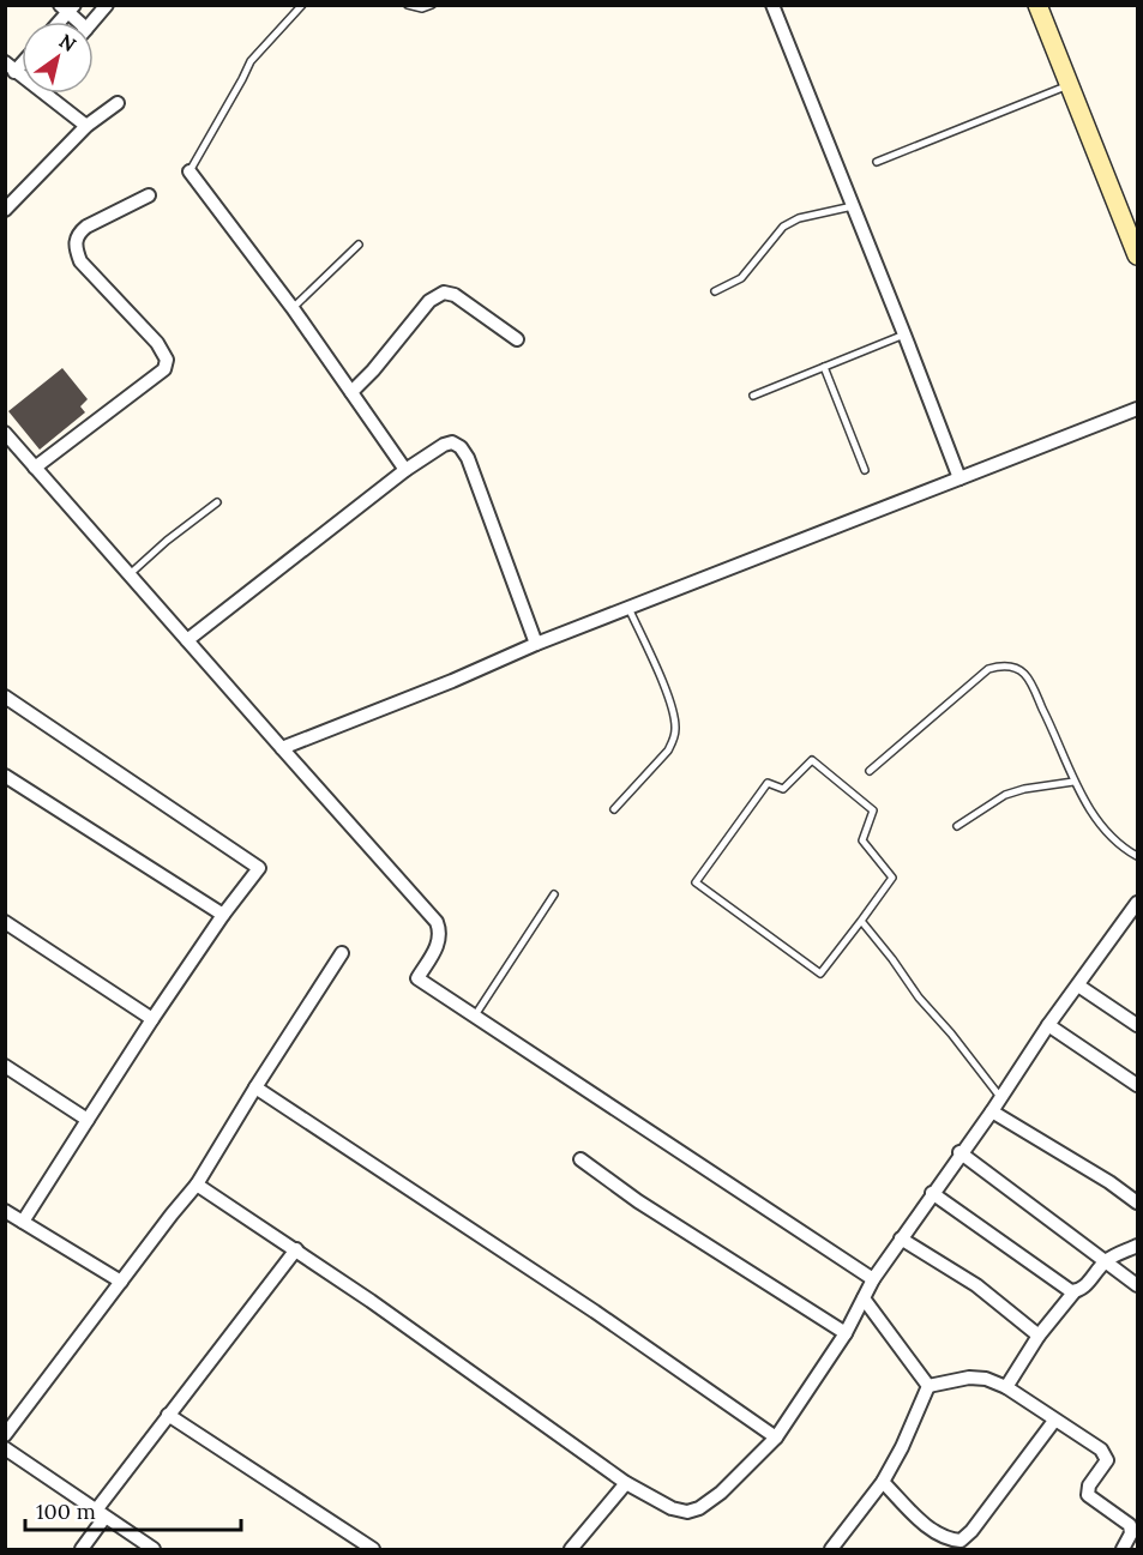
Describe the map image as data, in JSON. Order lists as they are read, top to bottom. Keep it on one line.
{"scale_bar":"100 m","north":"top right"}
